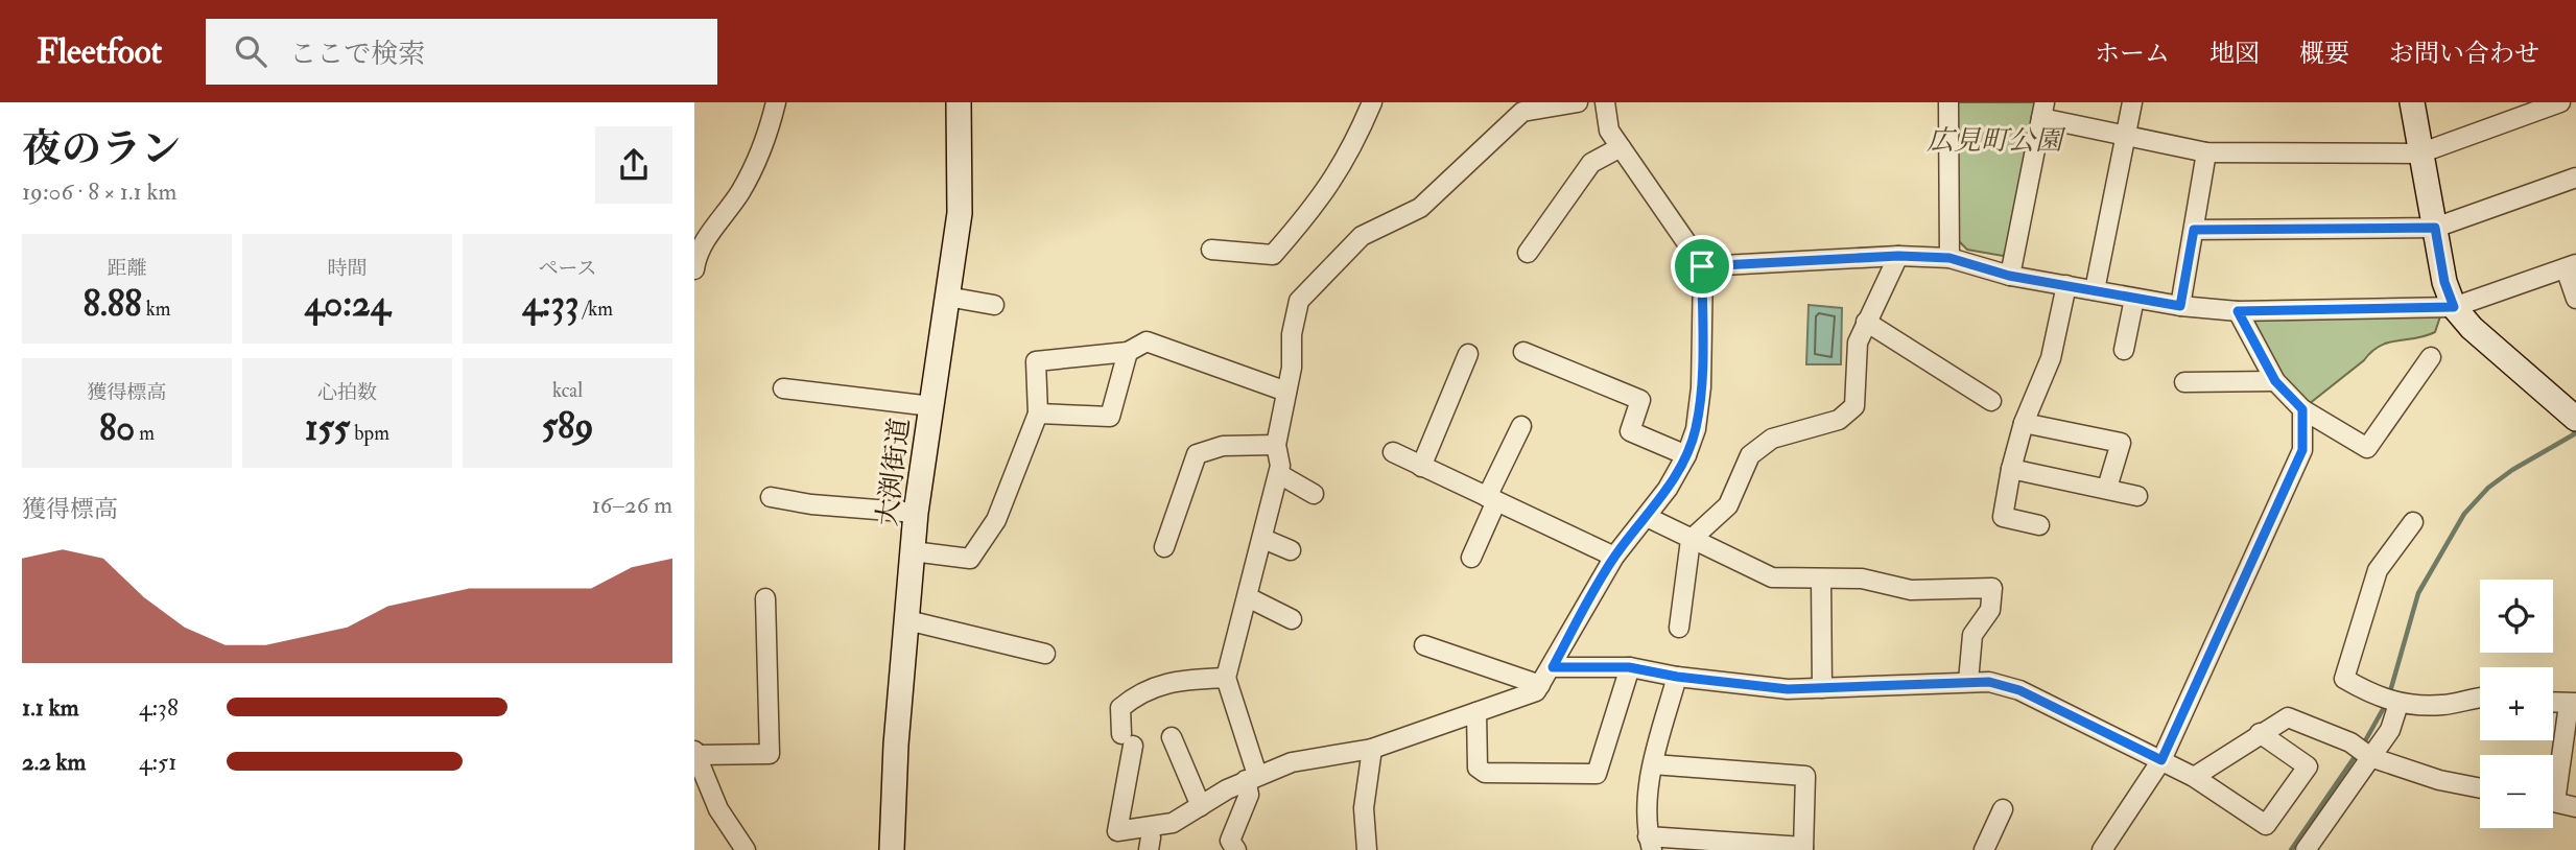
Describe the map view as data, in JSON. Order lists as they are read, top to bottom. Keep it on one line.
{"streets":{"street":["大渕街道"]},"parks":["広見町公園"],"page":{"header":"Fleetfoot","search":"ここで検索","nav":["ホーム","地図","概要","お問い合わせ"],"heading":["夜のラン","19:06 · 8 × 1.1 km"],"stats":[["距離","8.88 km"],["時間","40:24"],["ペース","4:33 /km"],["獲得標高","80 m"],["心拍数","155 bpm"],["kcal","589"]],"chart":["獲得標高","16–26 m"],"map_buttons":["+","−"],"list":[{"name":"1.1 km","note":"4:38"},{"name":"2.2 km","note":"4:51"}]}}
